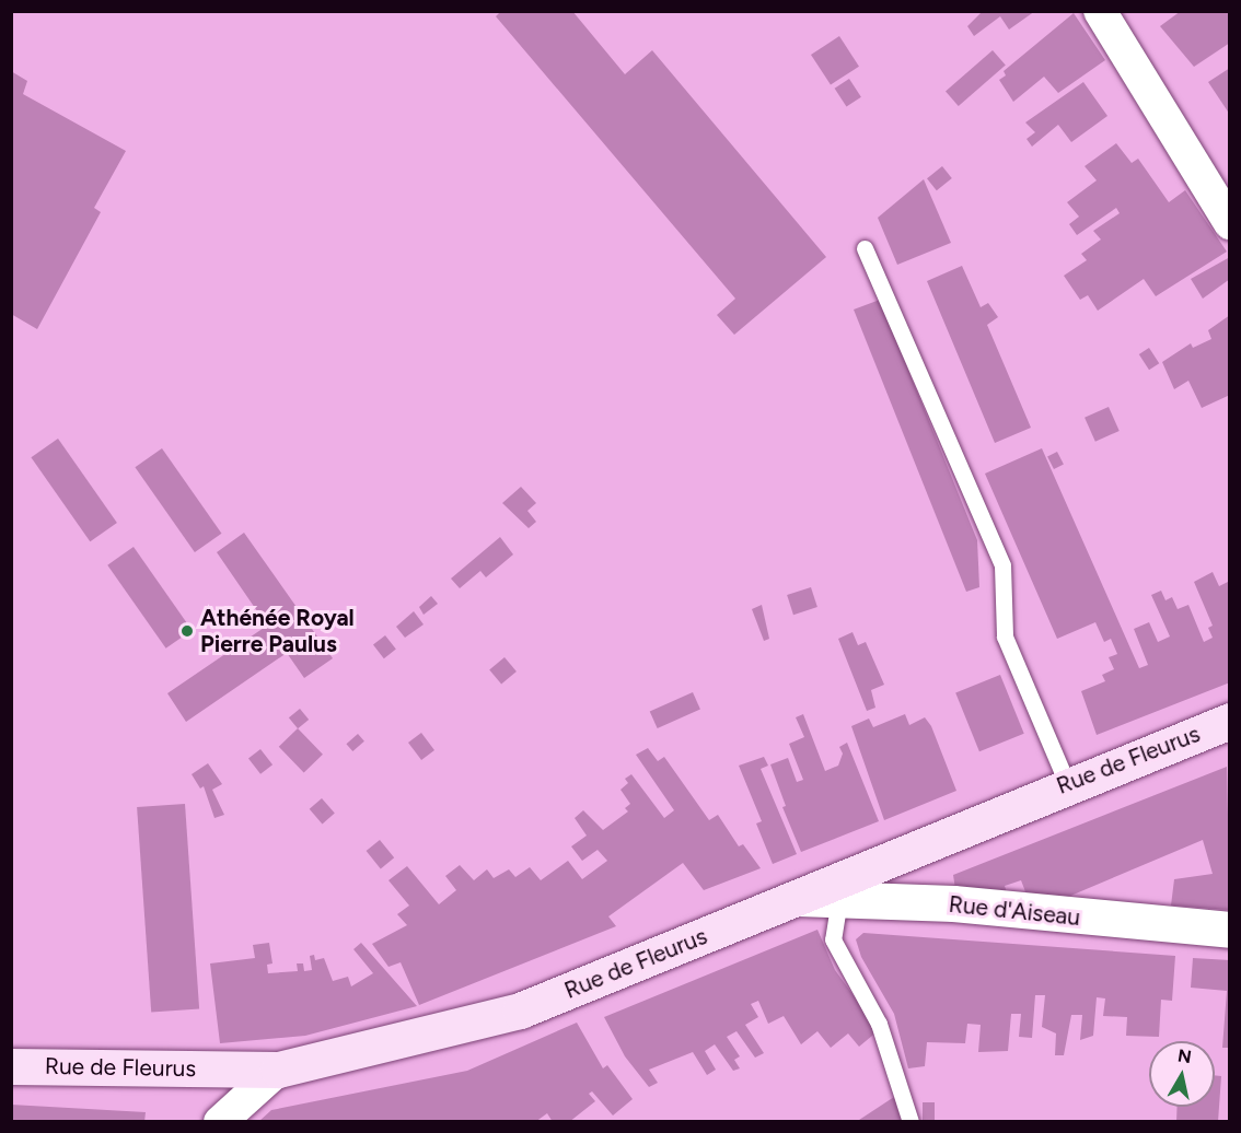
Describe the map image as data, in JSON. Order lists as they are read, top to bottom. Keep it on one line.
{"streets":{"main road":["Rue de Fleurus"],"street":["Rue d'Aiseau"]},"crossings":[["Rue de Fleurus","Rue d'Aiseau"]],"places":["Athénée Royal Pierre Paulus"],"north":"top"}
